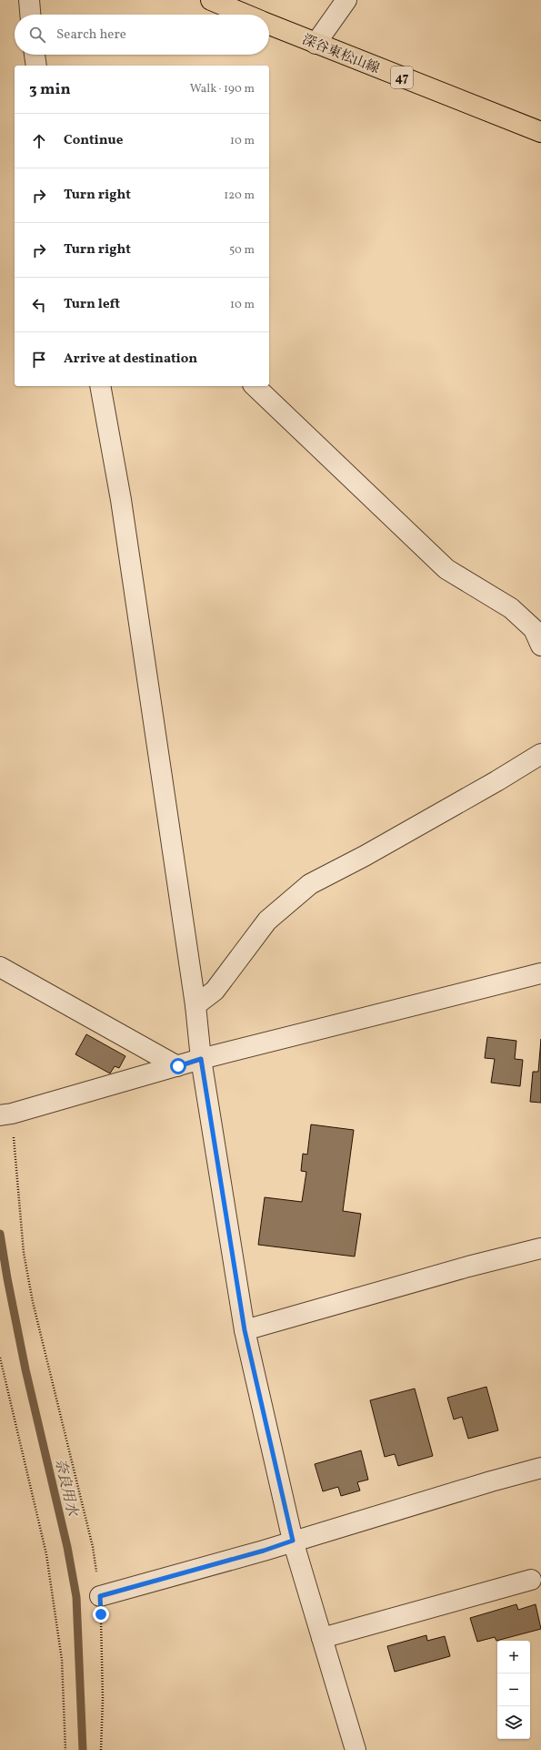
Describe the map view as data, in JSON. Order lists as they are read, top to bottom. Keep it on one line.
{"streets":{"main road":["深谷東松山線","47"]},"water":["奈良用水"],"page":{"search":"Search here","heading":["3 min","Walk · 190 m"],"list":[["Continue","10 m"],["Turn right","120 m"],["Turn right","50 m"],["Turn left","10 m"],"Arrive at destination"],"map_buttons":["+","−"]}}
